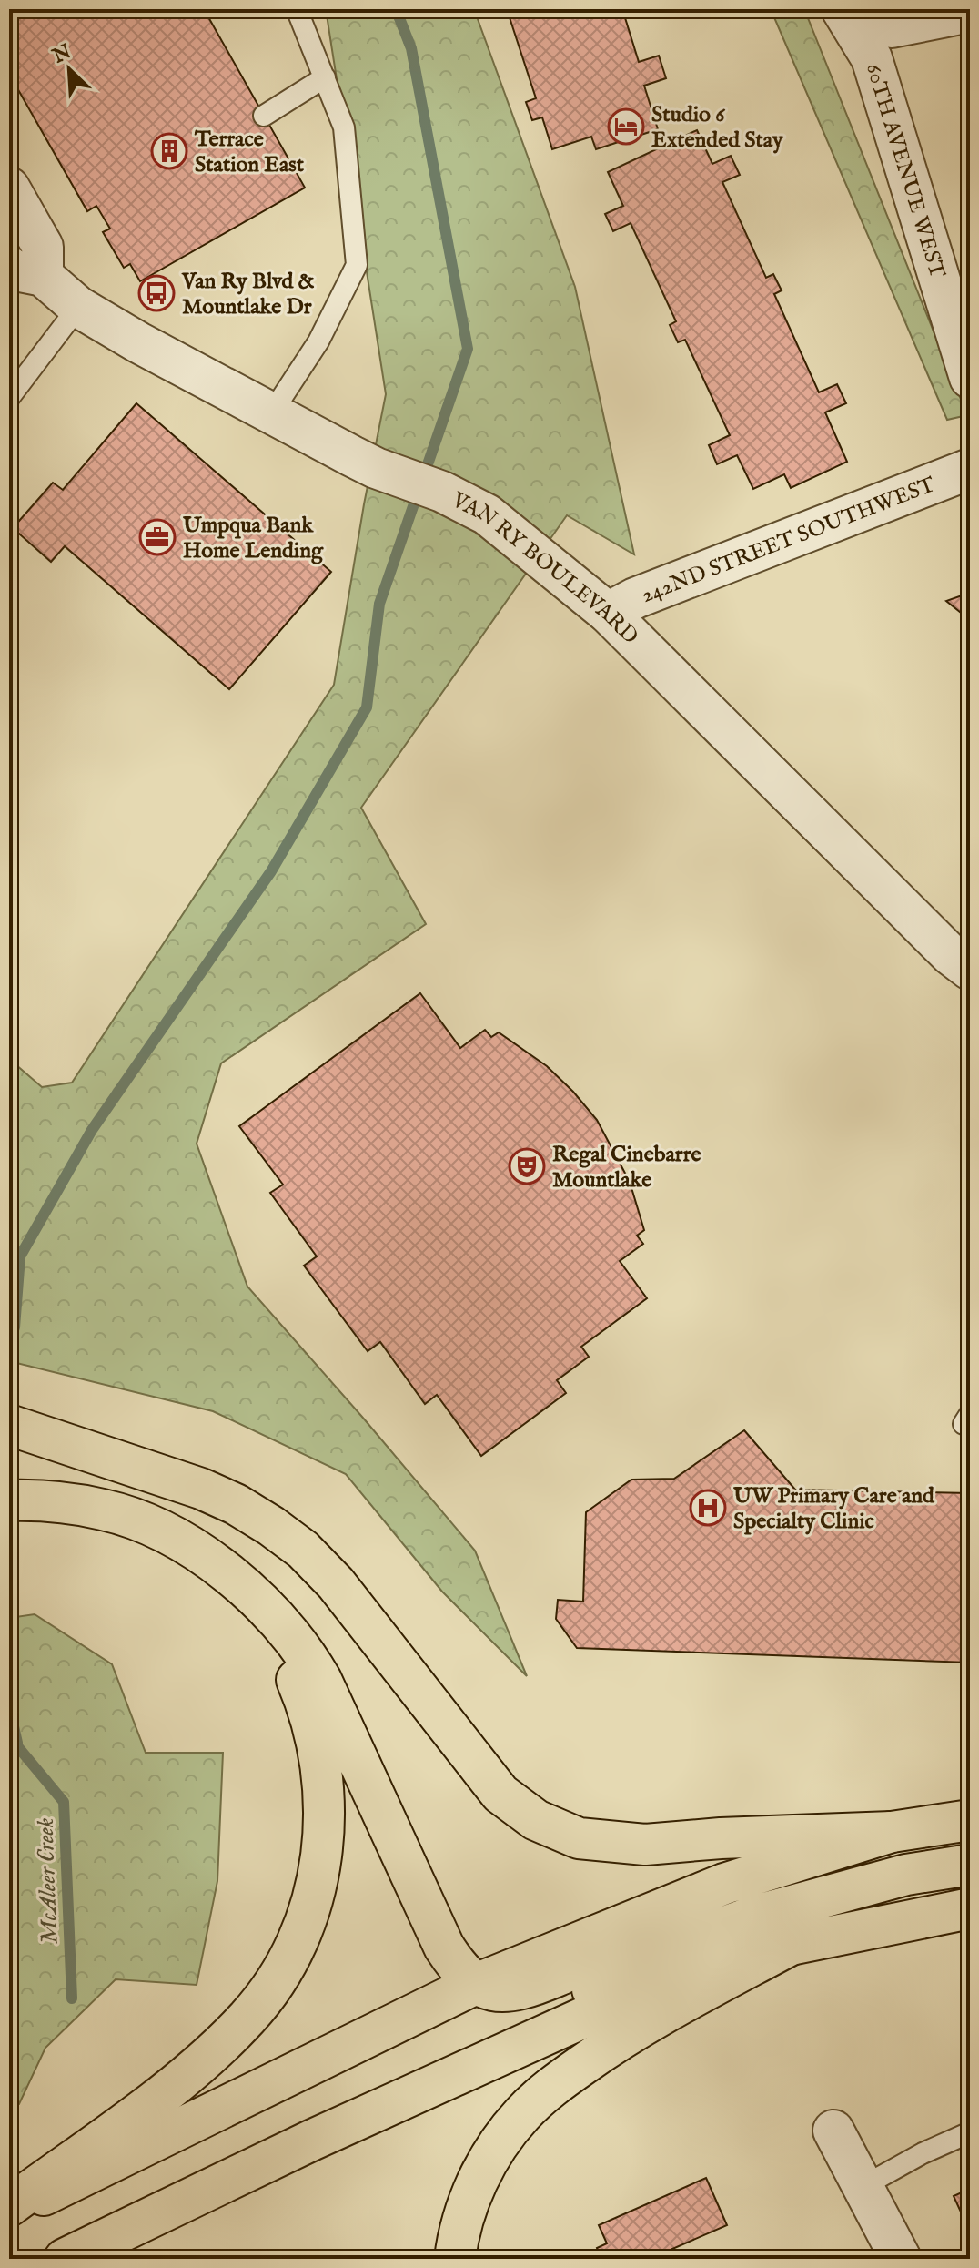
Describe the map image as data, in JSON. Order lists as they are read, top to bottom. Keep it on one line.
{"streets":{"street":["60TH AVENUE WEST","242ND STREET SOUTHWEST","VAN RY BOULEVARD"]},"crossings":[["242ND STREET SOUTHWEST","VAN RY BOULEVARD"]],"water":["McAleer Creek"],"places":{"hotel":["Studio 6 Extended Stay"],"building":["Terrace Station East"],"bus stop":["Van Ry Blvd & Mountlake Dr"],"office":["Umpqua Bank Home Lending"],"theatre":["Regal Cinebarre Mountlake"],"hospital":["UW Primary Care and Specialty Clinic"]},"north":"top left"}
